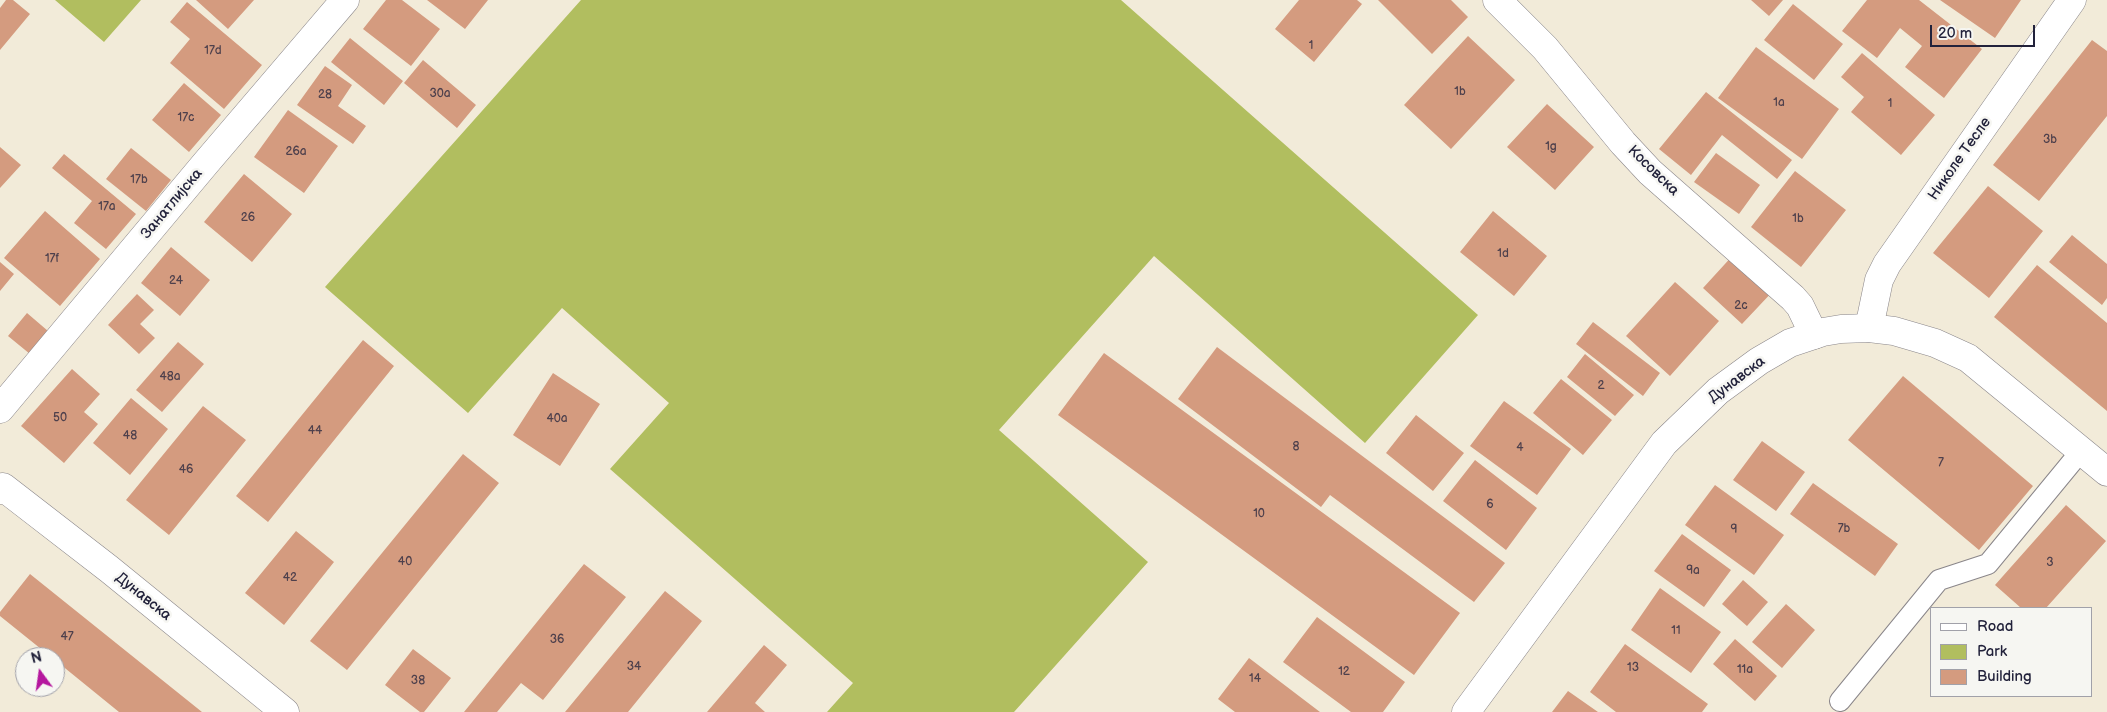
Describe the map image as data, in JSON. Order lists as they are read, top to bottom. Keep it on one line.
{"streets":{"street":["Николе Тесле","Косовска","Занатлијска","Дунавска"]},"crossings":[["Николе Тесле","Дунавска"],["Косовска","Дунавска"]],"house_numbers":["1","17d","1b","30a","28","1a","1","17c","3b","1g","26a","17b","17a","26","1b","1d","17f","24","2c","48a","2","50","40a","44","48","8","4","7","46","6","10","7b","9","40","3","9a","42","11","47","36","34","13","11a","12","14","38"],"legend":["Road","Park","Building"],"scale_bar":"20 m","north":"top"}
